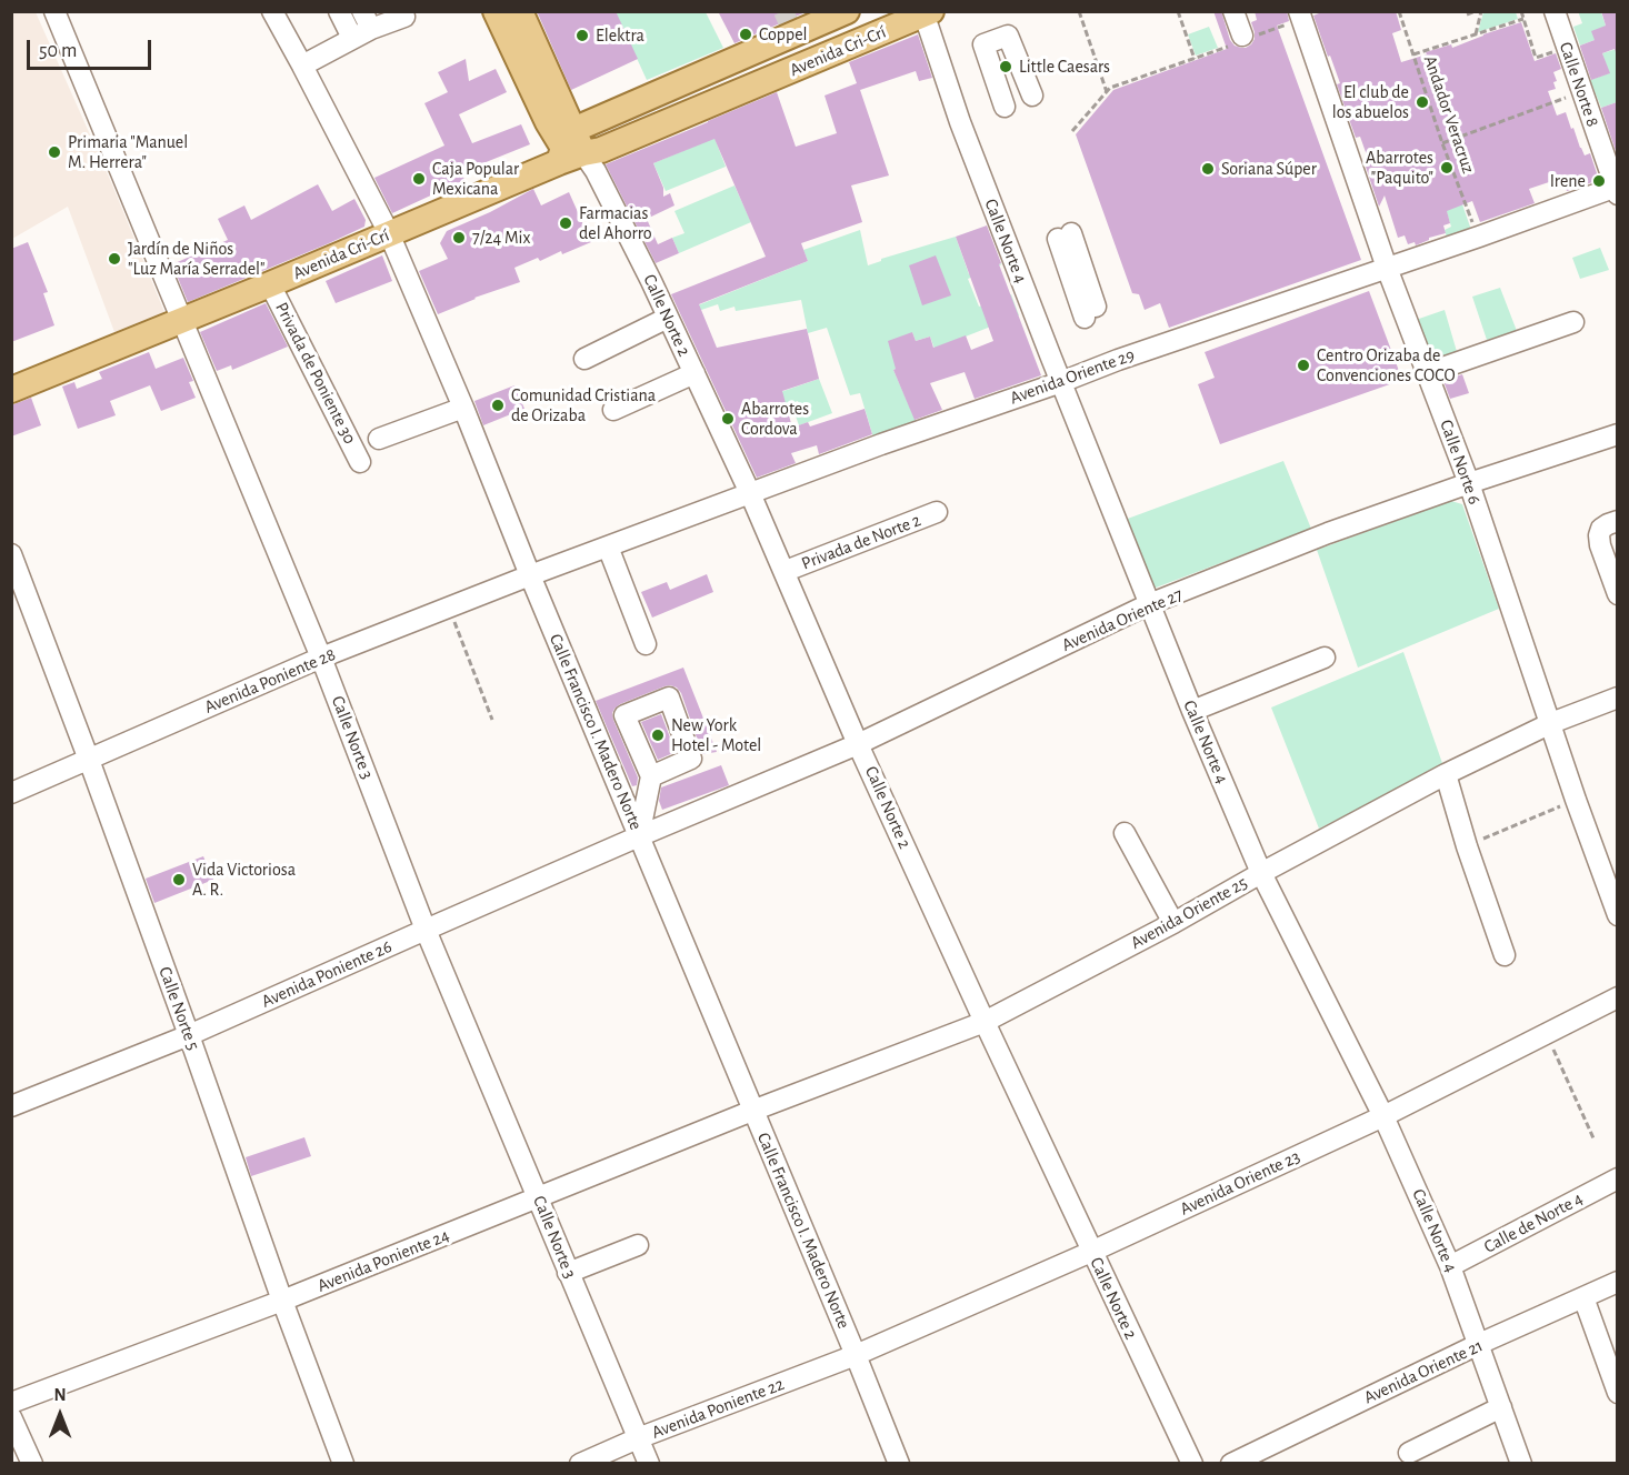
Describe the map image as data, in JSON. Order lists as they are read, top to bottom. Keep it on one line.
{"streets":{"main road":["Avenida Cri-Crí"],"street":["Calle Norte 8","Calle Norte 4","Calle Norte 2","Privada de Poniente 30","Avenida Oriente 29","Calle Norte 6","Privada de Norte 2","Avenida Oriente 27","Avenida Poniente 28","Calle Francisco I. Madero Norte","Calle Norte 3","Avenida Oriente 25","Avenida Poniente 26","Calle Norte 5","Avenida Oriente 23","Calle de Norte 4","Avenida Poniente 24","Avenida Oriente 21","Avenida Poniente 22"],"path":["Andador Veracruz"]},"crossings":[["Avenida Cri-Crí","Calle Norte 4"],["Avenida Cri-Crí","Calle Norte 2"],["Avenida Cri-Crí","Privada de Poniente 30"],["Avenida Cri-Crí","Calle Francisco I. Madero Norte"],["Avenida Cri-Crí","Calle Norte 3"],["Calle Norte 8","Avenida Oriente 29"],["Calle Norte 4","Avenida Oriente 29"],["Calle Norte 4","Avenida Oriente 27"],["Calle Norte 4","Avenida Oriente 25"],["Calle Norte 4","Avenida Oriente 23"],["Calle Norte 4","Calle de Norte 4"],["Calle Norte 4","Avenida Oriente 21"],["Calle Norte 2","Avenida Oriente 29"],["Calle Norte 2","Privada de Norte 2"],["Calle Norte 2","Avenida Oriente 27"],["Calle Norte 2","Avenida Oriente 25"],["Calle Norte 2","Avenida Oriente 23"],["Avenida Oriente 29","Calle Norte 6"],["Avenida Oriente 29","Avenida Poniente 28"],["Avenida Oriente 29","Calle Francisco I. Madero Norte"],["Calle Norte 6","Avenida Oriente 27"],["Calle Norte 6","Avenida Oriente 25"],["Avenida Oriente 27","Calle Francisco I. Madero Norte"],["Avenida Oriente 27","Avenida Poniente 26"],["Avenida Poniente 28","Calle Francisco I. Madero Norte"],["Avenida Poniente 28","Calle Norte 3"],["Avenida Poniente 28","Calle Norte 5"],["Calle Francisco I. Madero Norte","Avenida Oriente 25"],["Calle Francisco I. Madero Norte","Avenida Poniente 26"],["Calle Francisco I. Madero Norte","Avenida Oriente 23"],["Calle Francisco I. Madero Norte","Avenida Poniente 24"],["Calle Francisco I. Madero Norte","Avenida Poniente 22"],["Calle Norte 3","Avenida Poniente 26"],["Calle Norte 3","Avenida Poniente 24"],["Calle Norte 3","Avenida Poniente 22"],["Avenida Oriente 25","Avenida Poniente 24"],["Avenida Poniente 26","Calle Norte 5"],["Calle Norte 5","Avenida Poniente 24"],["Avenida Oriente 23","Avenida Poniente 22"]],"places":["Coppel","Elektra","Little Caesars","El club de los abuelos","Primaria \"Manuel M. Herrera\"","Abarrotes \"Paquito\"","Soriana Súper","Caja Popular Mexicana","Irene","Farmacias del Ahorro","7/24 Mix","Jardín de Niños \"Luz María Serradel\"","Centro Orizaba de Convenciones COCO","Comunidad Cristiana de Orizaba","Abarrotes Cordova","New York Hotel - Motel","Vida Victoriosa A. R."],"scale_bar":"50 m","north":"top"}
